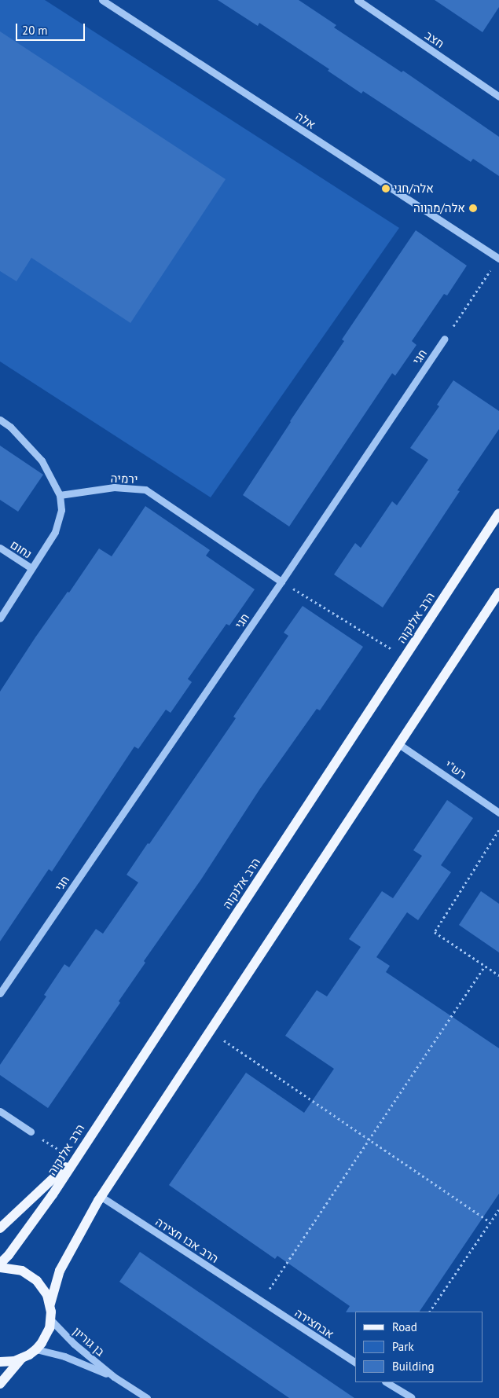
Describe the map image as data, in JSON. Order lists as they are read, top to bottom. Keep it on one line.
{"streets":{"main road":["הרב אלנקוה"],"street":["חצב","אלה","חגי","ירמיה","נחום","רש\"י","הרב אבו חצירה","אבחצירה","בן גוריון"]},"crossings":[["חגי","ירמיה"],["הרב אבו חצירה","אבחצירה"]],"places":["אלה/חגי","אלה/מרווה"],"legend":["Road","Park","Building"],"scale_bar":"20 m"}
